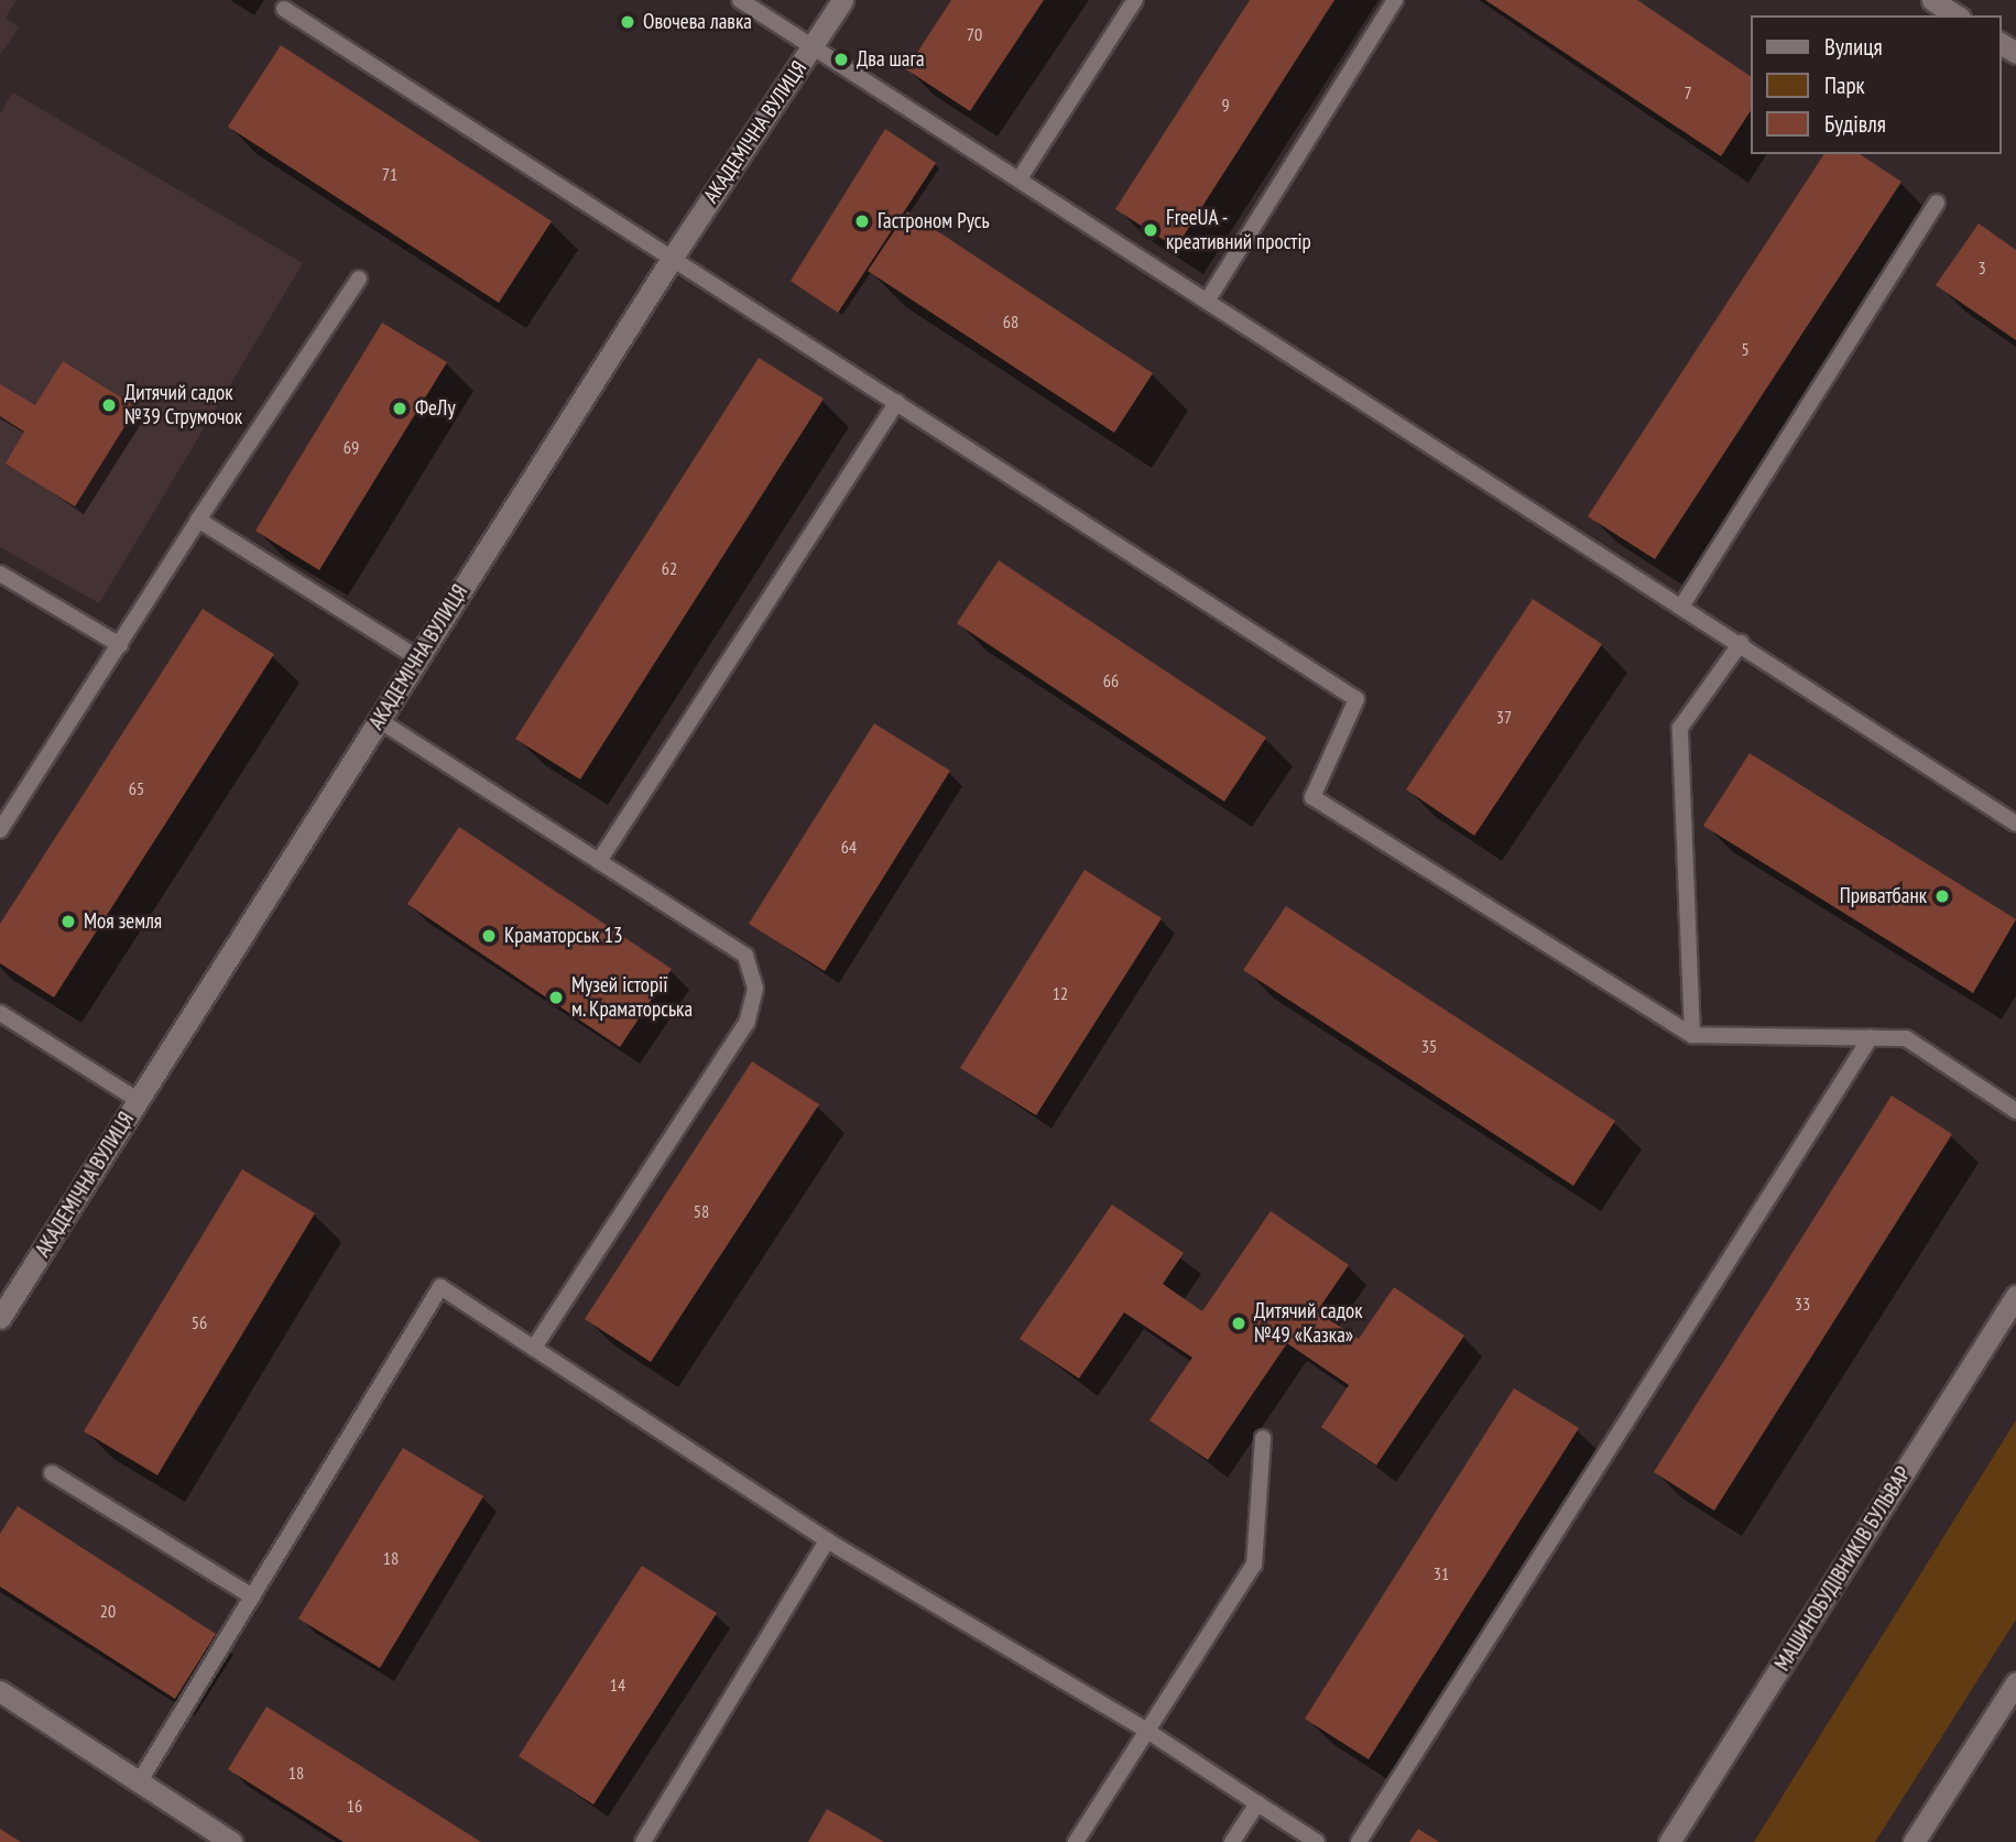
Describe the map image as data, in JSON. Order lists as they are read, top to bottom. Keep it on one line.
{"streets":{"street":["АКАДЕМІЧНА ВУЛИЦЯ","МАШИНОБУДІВНИКІВ БУЛЬВАР"]},"places":["Овочева лавка","Два шага","Гастроном Русь","FreeUA - креативний простір","Дитячий садок №39 Струмочок","ФеЛу","Приватбанк","Моя земля","Краматорськ 13","Музей історії м. Краматорська","Дитячий садок №49 «Казка»"],"house_numbers":["70","7","9","71","3","68","5","69","62","66","37","65","64","12","35","58","33","56","18","31","20","14","18","16"],"legend":["Вулиця","Парк","Будівля"]}
